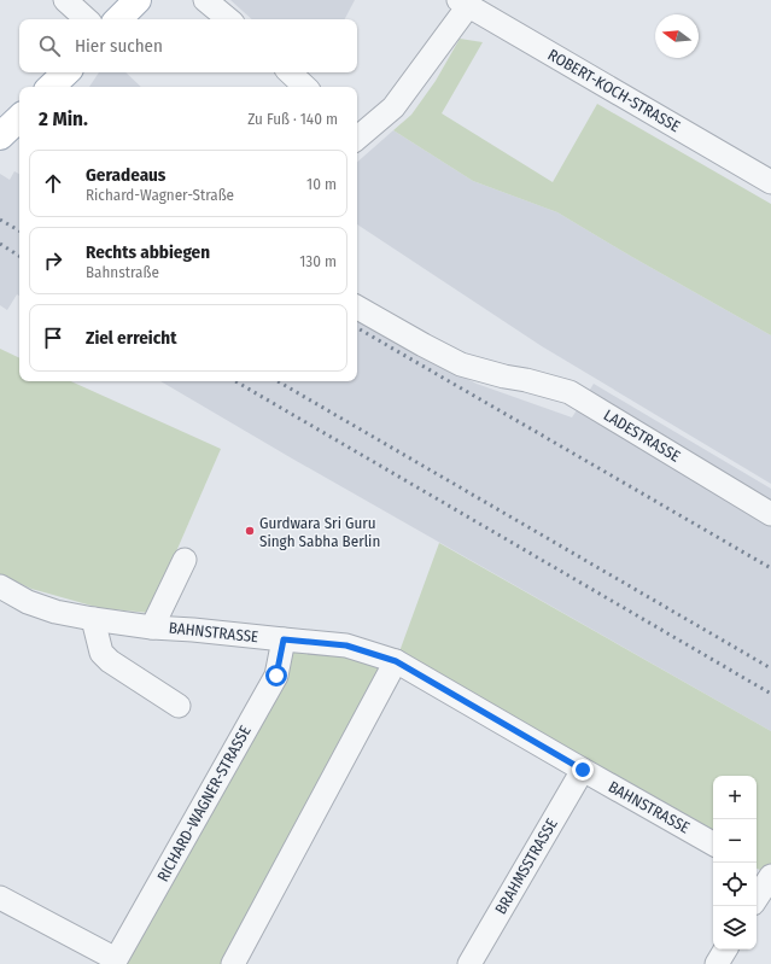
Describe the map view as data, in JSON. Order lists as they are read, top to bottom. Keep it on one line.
{"streets":{"street":["ROBERT-KOCH-STRASSE","LADESTRASSE","BAHNSTRASSE","RICHARD-WAGNER-STRASSE","BRAHMSSTRASSE"]},"crossings":[["BAHNSTRASSE","RICHARD-WAGNER-STRASSE"],["BAHNSTRASSE","BRAHMSSTRASSE"]],"places":["Gurdwara Sri Guru Singh Sabha Berlin"],"north":"left","page":{"search":"Hier suchen","heading":["2 Min.","Zu Fuß · 140 m"],"list":[["Geradeaus","Richard-Wagner-Straße","10 m"],["Rechts abbiegen","Bahnstraße","130 m"],"Ziel erreicht"],"map_buttons":["+","−"]}}
